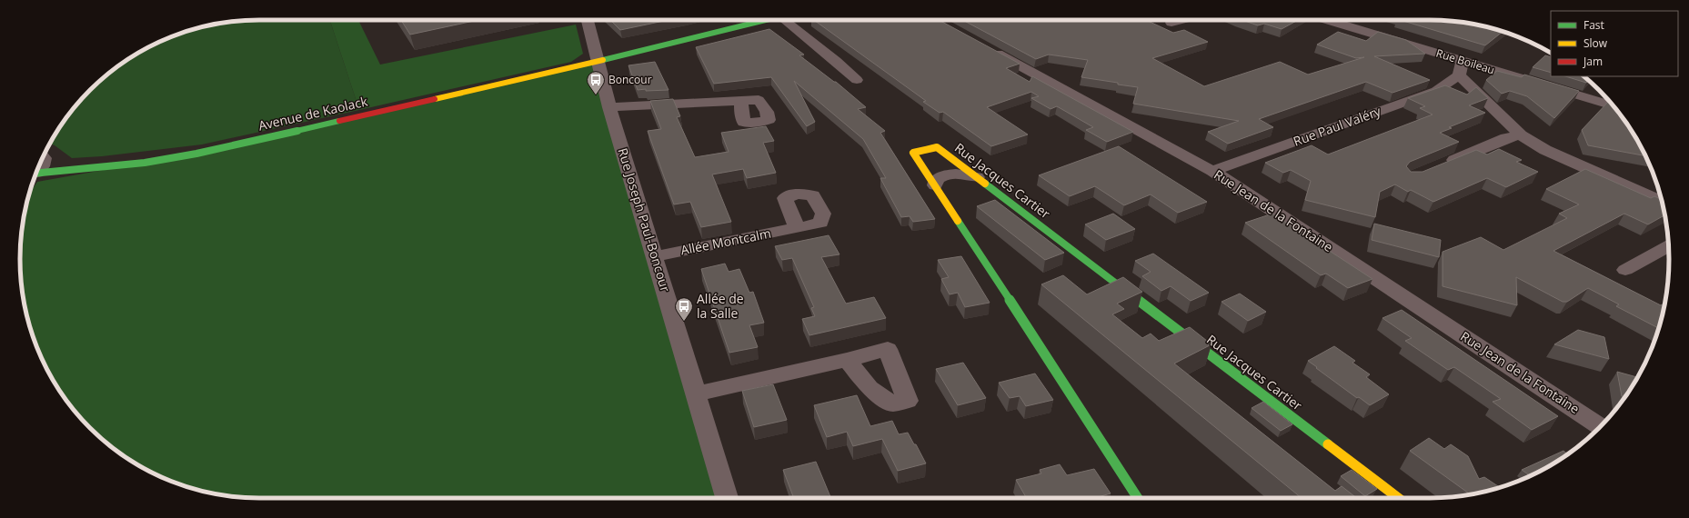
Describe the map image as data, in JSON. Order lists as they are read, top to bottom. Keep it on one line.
{"streets":{"street":["Rue Boileau","Avenue de Kaolack","Rue Paul Valéry","Rue Jacques Cartier","Rue Jean de la Fontaine","Rue Joseph Paul-Boncour","Allée Montcalm"]},"crossings":[["Avenue de Kaolack","Rue Joseph Paul-Boncour"],["Rue Paul Valéry","Rue Jean de la Fontaine"],["Rue Joseph Paul-Boncour","Allée Montcalm"]],"places":{"bus stop":["Boncour","Allée de la Salle"]},"legend":["Fast","Slow","Jam"]}
